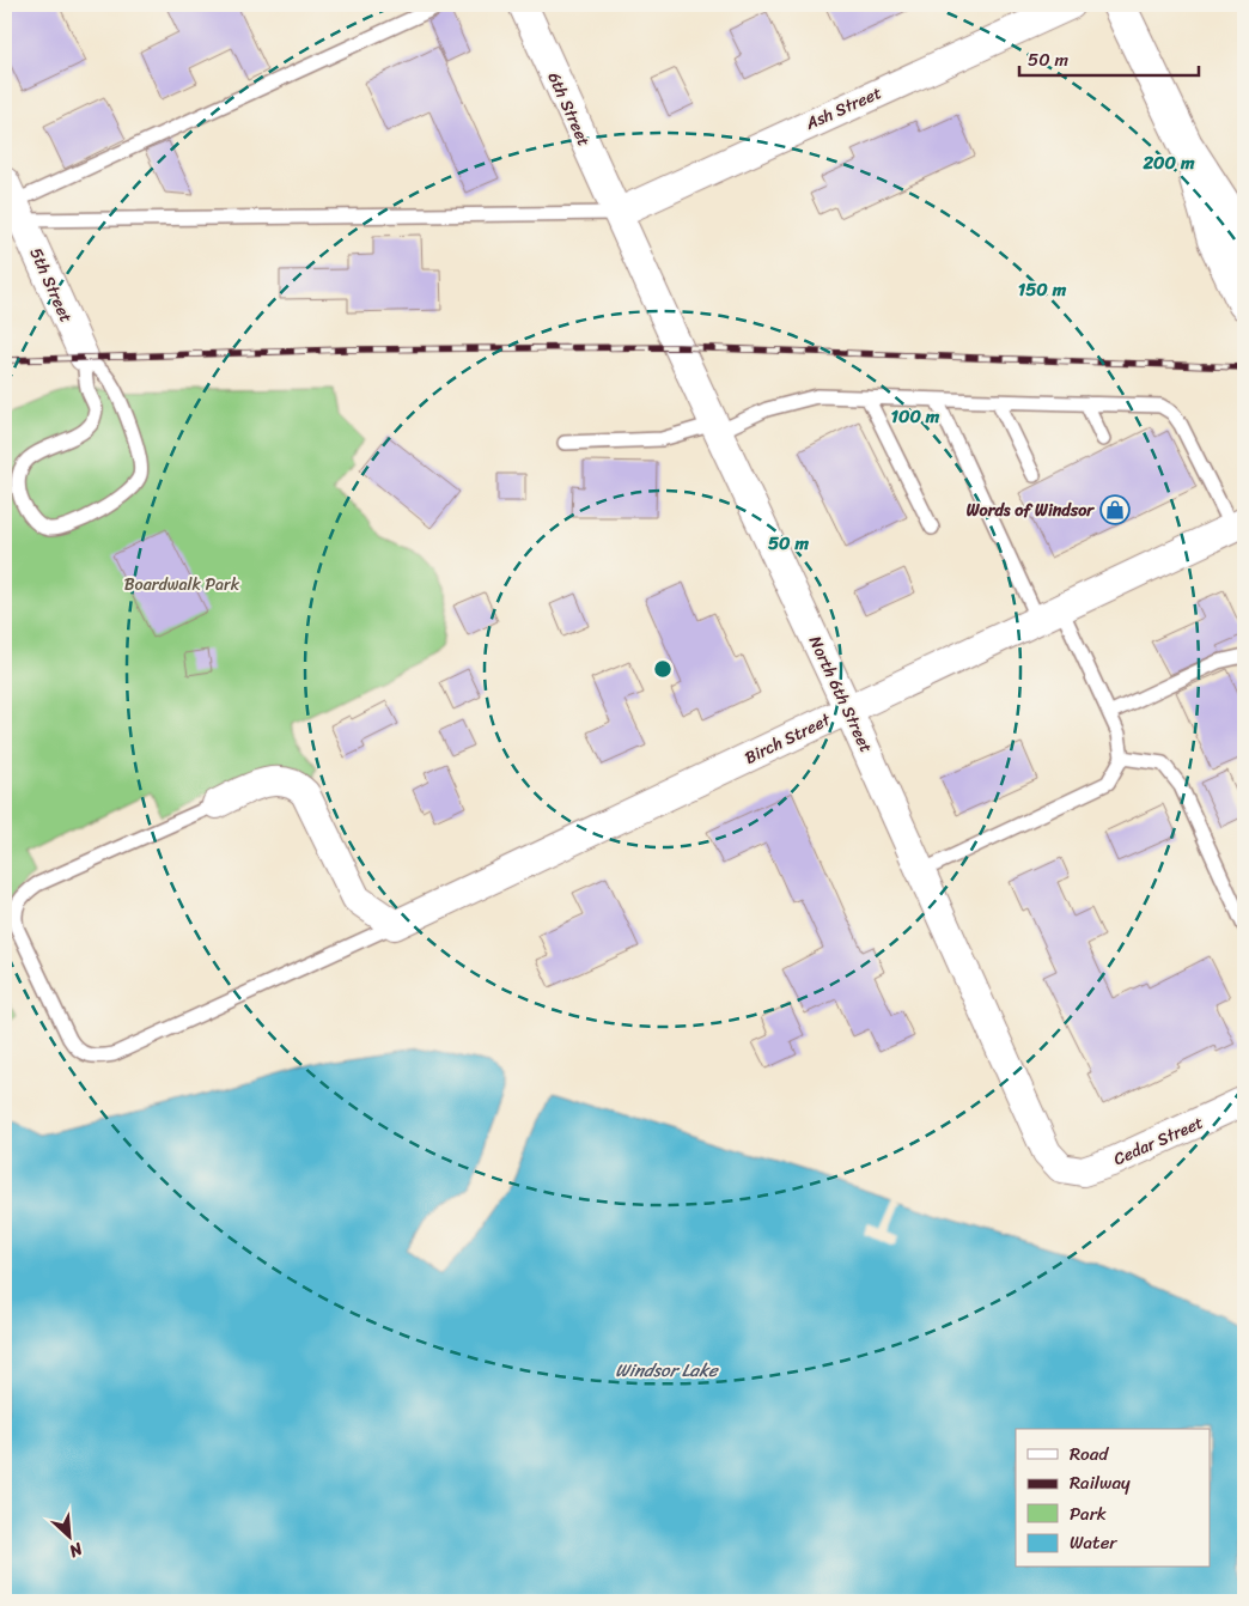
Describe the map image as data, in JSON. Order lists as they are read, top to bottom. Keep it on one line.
{"streets":{"street":["Ash Street","6th Street","5th Street","North 6th Street","Birch Street","Cedar Street"]},"crossings":[["Ash Street","6th Street"],["Ash Street","North 6th Street"],["6th Street","North 6th Street"],["North 6th Street","Birch Street"],["North 6th Street","Cedar Street"]],"water":["Windsor Lake"],"parks":["Boardwalk Park"],"places":{"shop":["Words of Windsor"]},"legend":["Road","Railway","Park","Water"],"scale_bar":"50 m","north":"bottom right","rings":["200 m","150 m","100 m","50 m"]}
